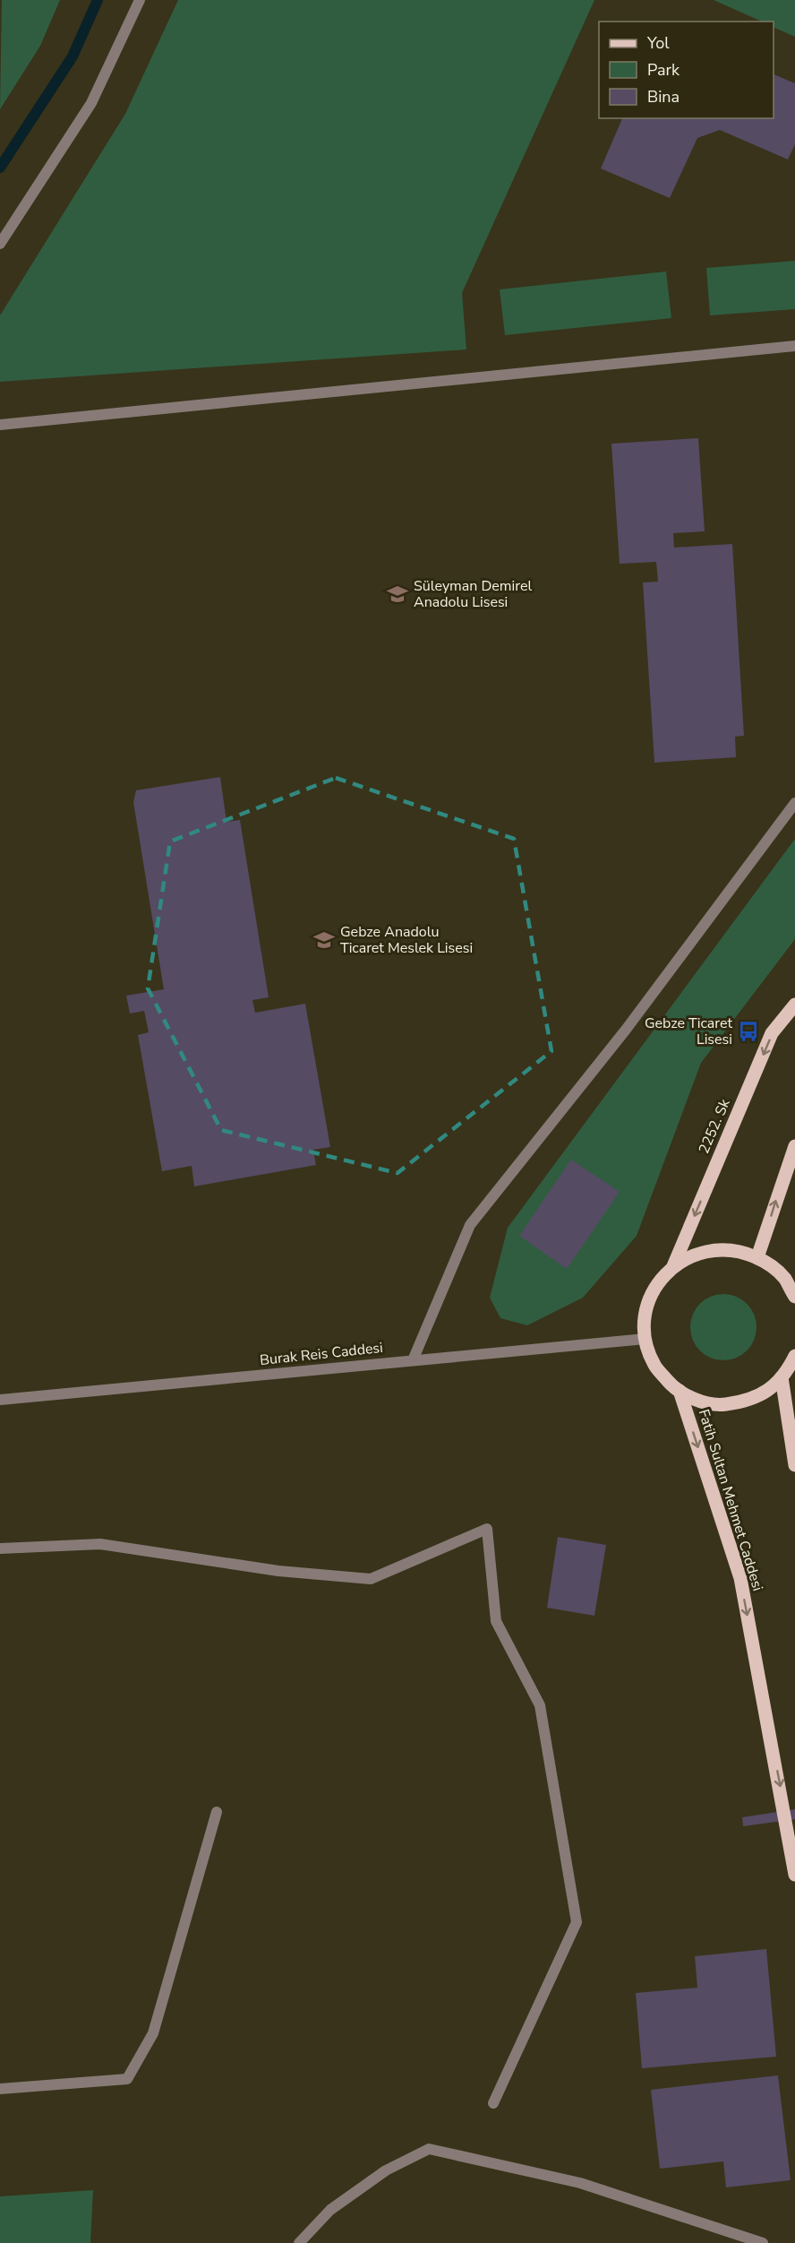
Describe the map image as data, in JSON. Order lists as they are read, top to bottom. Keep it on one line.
{"streets":{"main road":["2252. Sk","Fatih Sultan Mehmet Caddesi"],"street":["Burak Reis Caddesi"]},"one_way":["Fatih Sultan Mehmet Caddesi"],"places":{"school or university":["Süleyman Demirel Anadolu Lisesi","Gebze Anadolu Ticaret Meslek Lisesi"],"bus stop":["Gebze Ticaret Lisesi"]},"legend":["Yol","Park","Bina"]}
